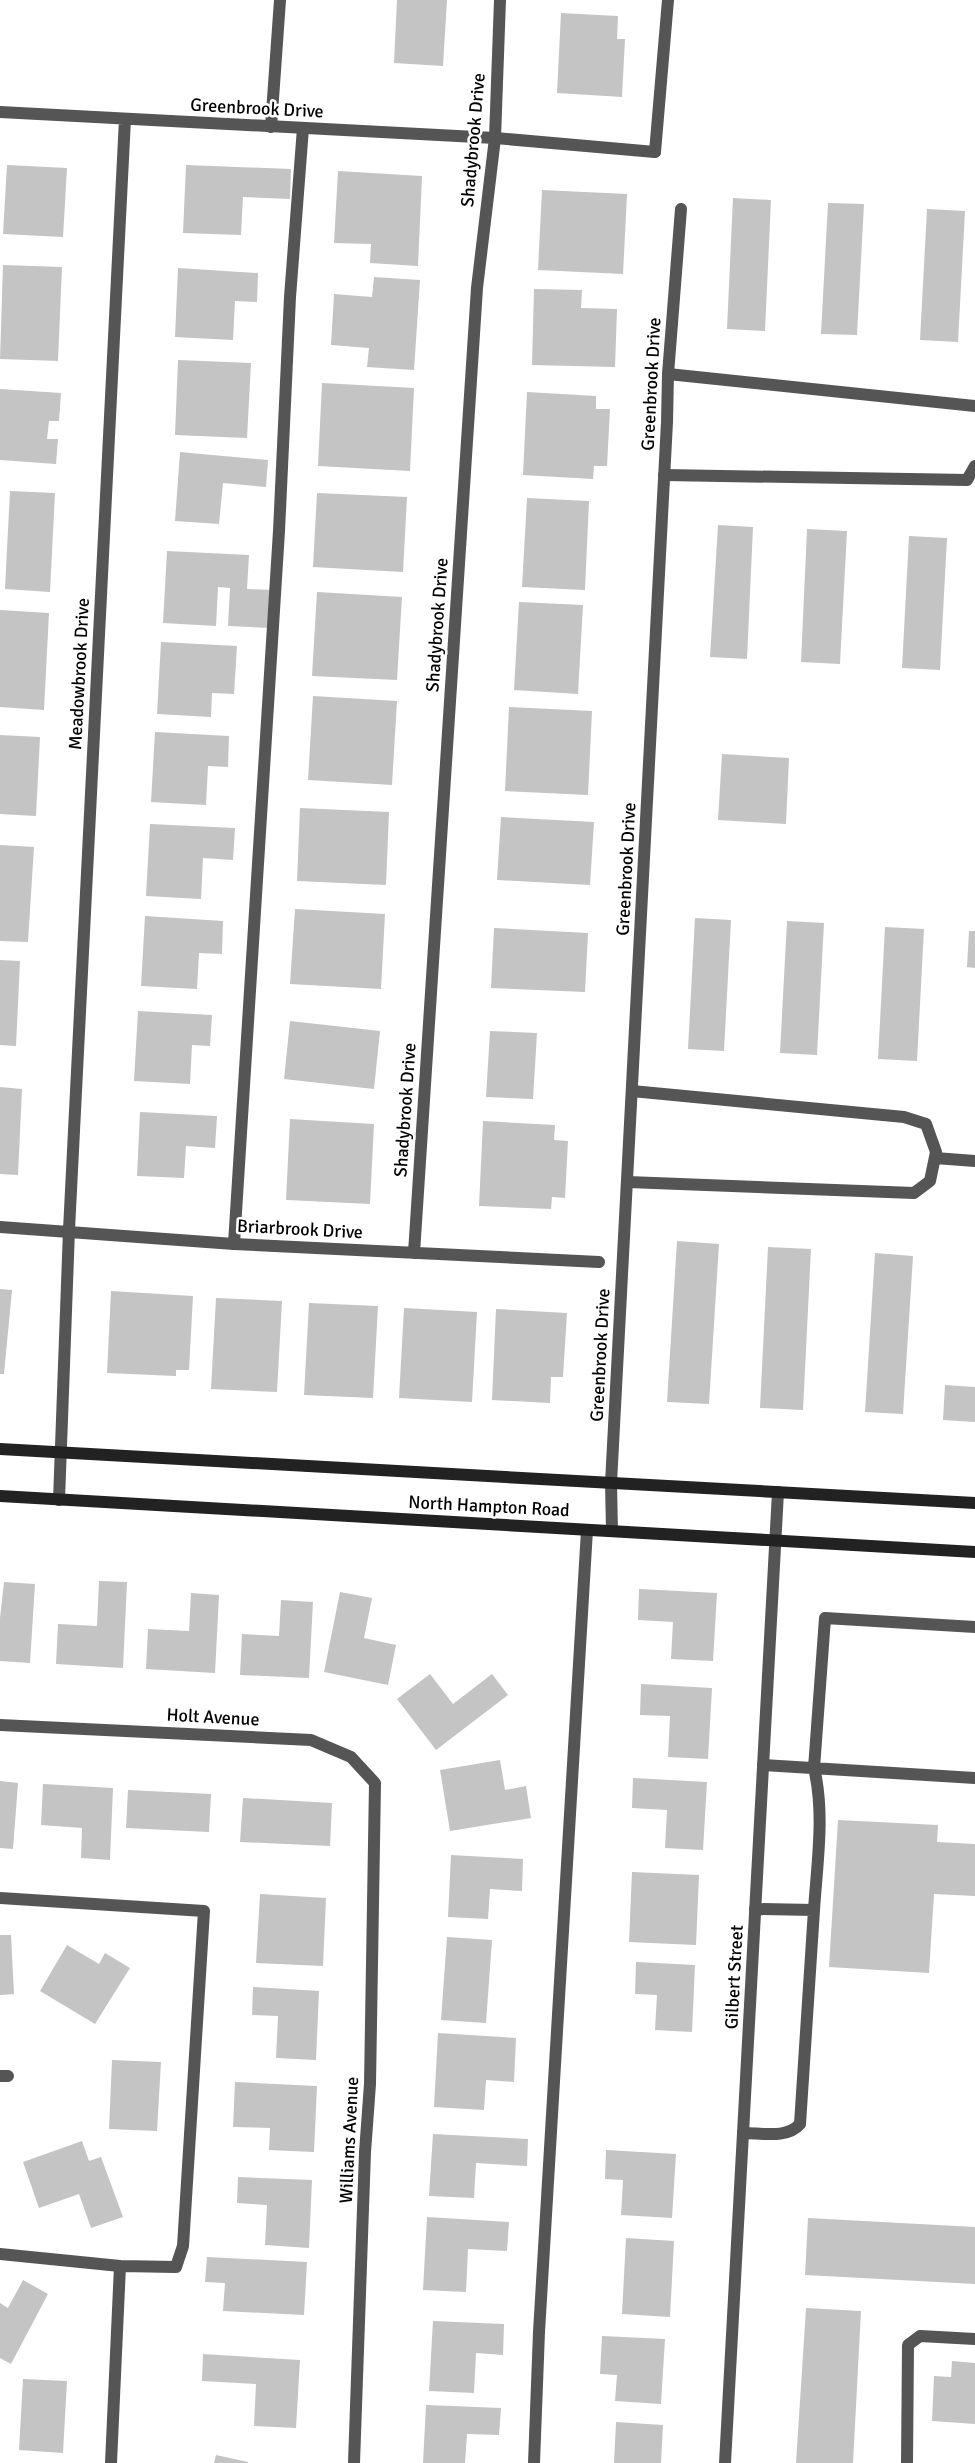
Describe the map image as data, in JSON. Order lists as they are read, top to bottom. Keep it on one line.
{"streets":{"main road":["North Hampton Road"],"street":["Greenbrook Drive","Shadybrook Drive","Meadowbrook Drive","Briarbrook Drive","Holt Avenue","Gilbert Street","Williams Avenue"]},"crossings":[["Greenbrook Drive","Shadybrook Drive"],["Greenbrook Drive","Meadowbrook Drive"],["Greenbrook Drive","North Hampton Road"],["Shadybrook Drive","Briarbrook Drive"],["Meadowbrook Drive","Briarbrook Drive"],["Meadowbrook Drive","North Hampton Road"],["North Hampton Road","Gilbert Street"],["Holt Avenue","Williams Avenue"]]}
